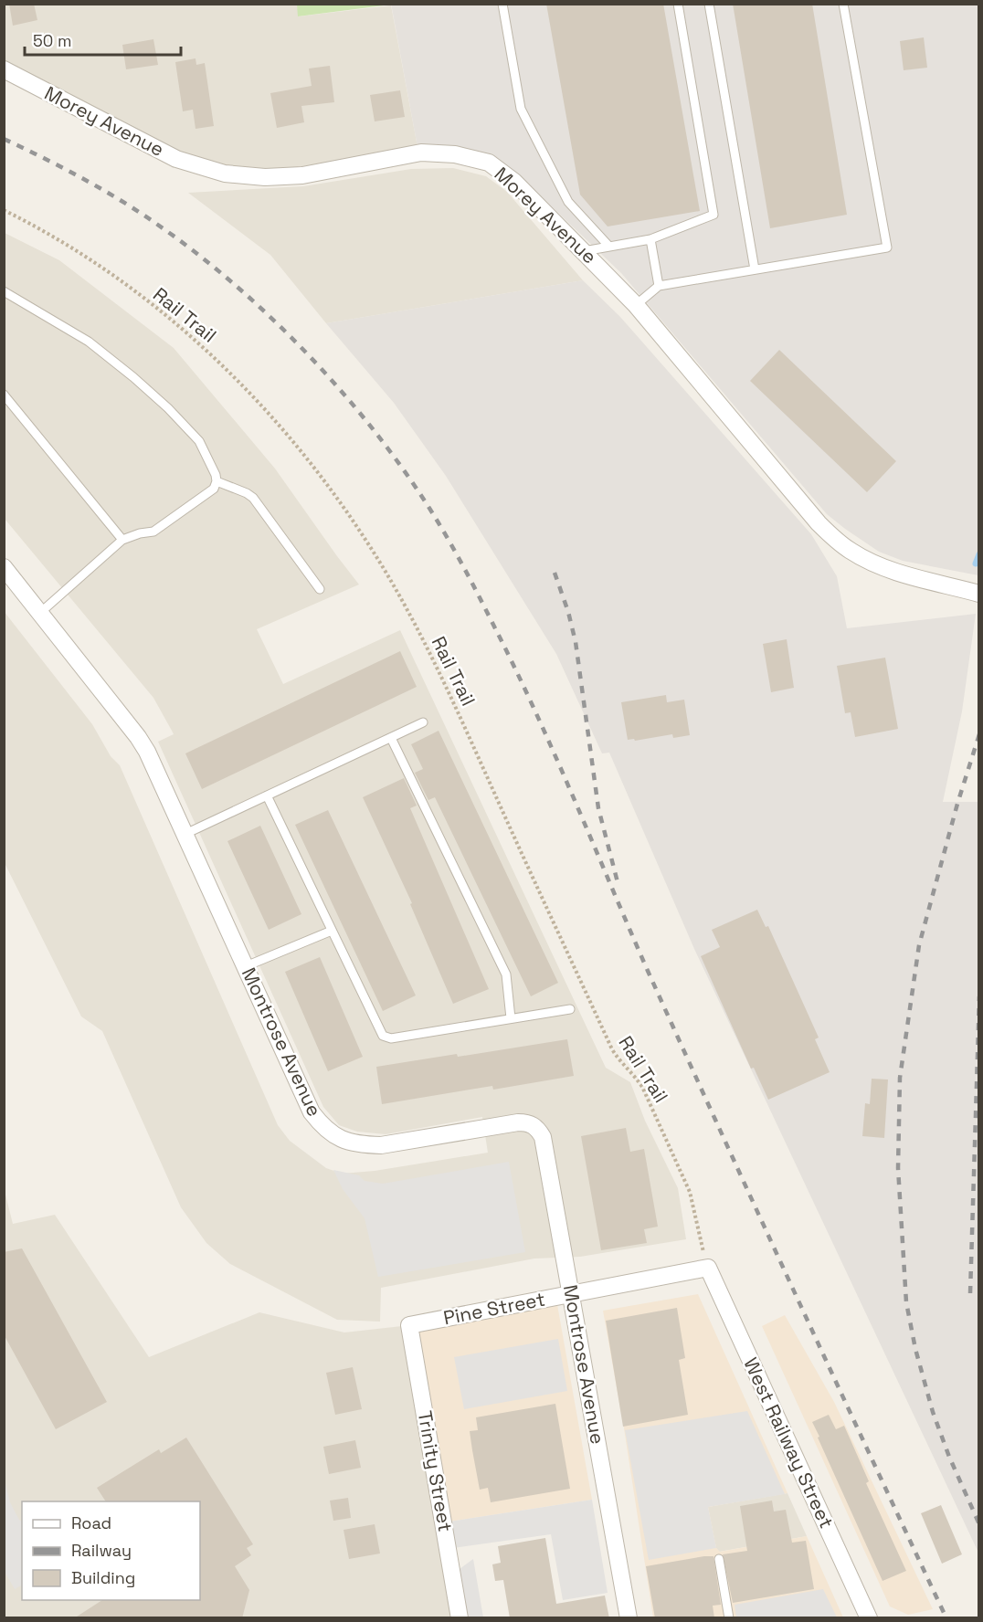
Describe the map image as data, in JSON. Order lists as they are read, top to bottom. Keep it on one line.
{"streets":{"street":["Morey Avenue","Montrose Avenue","Pine Street","West Railway Street","Trinity Street"],"path":["Rail Trail"]},"crossings":[["Rail Trail","Pine Street"],["Rail Trail","West Railway Street"],["Montrose Avenue","Pine Street"],["Pine Street","West Railway Street"],["Pine Street","Trinity Street"]],"legend":["Road","Railway","Building"],"scale_bar":"50 m"}
